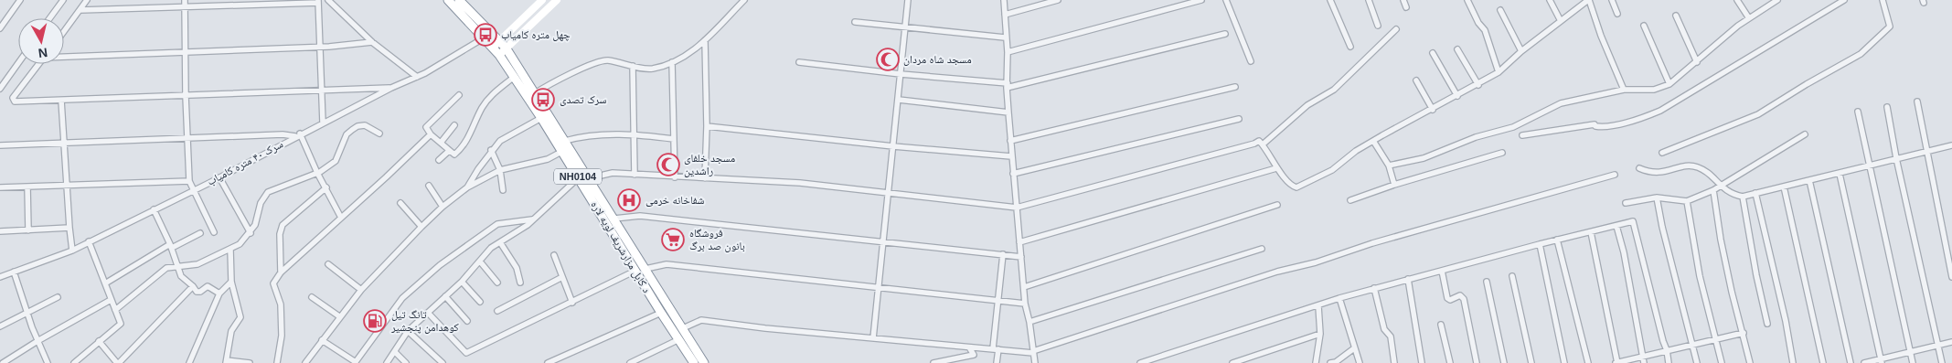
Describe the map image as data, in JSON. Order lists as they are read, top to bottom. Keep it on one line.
{"streets":{"highway":["NH0104","د کابل مزارشریف لویه لاره"],"street":["سرک ۴۰ متره کامیاب"]},"crossings":[["سرک ۴۰ متره کامیاب","د کابل مزارشریف لویه لاره"]],"places":{"bus stop":["چهل متره کامیاب","سرک تصدی"],"mosque":["مسجد شاه مردان","مسجد خلفای راشدین"],"hospital":["شفاخانه خرمی"],"supermarket":["فروشگاه بانون صد برگ"],"fuel station":["تانگ تیل کوهدامن پنجشیر"]},"north":"bottom"}
